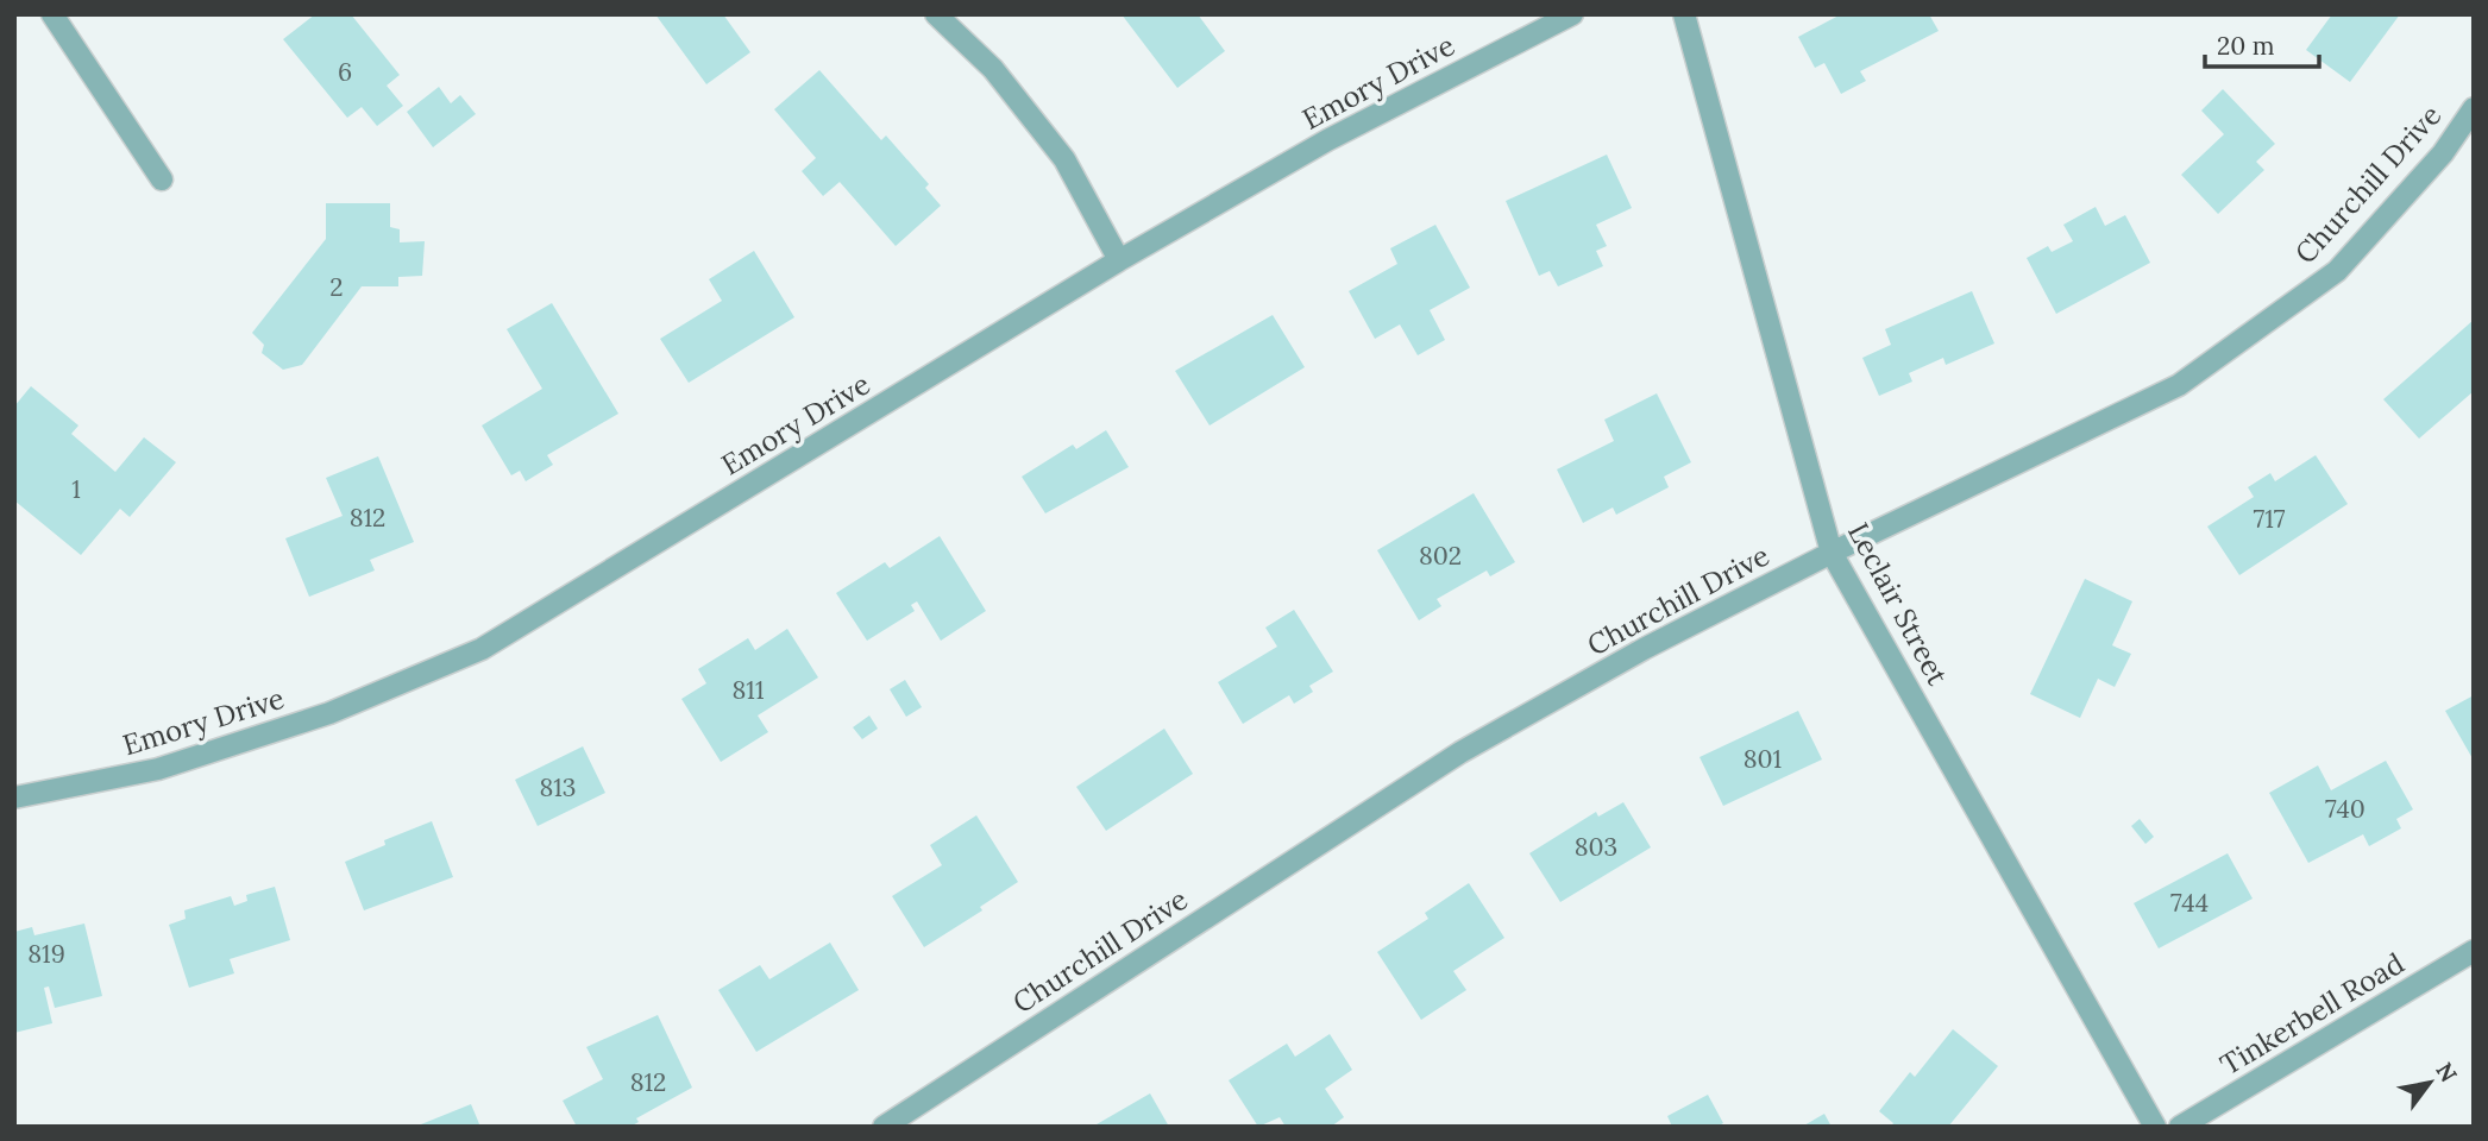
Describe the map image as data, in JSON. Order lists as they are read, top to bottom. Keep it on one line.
{"streets":{"street":["Emory Drive","Churchill Drive","Leclair Street","Tinkerbell Road"]},"crossings":[["Churchill Drive","Leclair Street"]],"house_numbers":["6","2","1","812","717","802","811","801","813","740","803","744","819","812"],"scale_bar":"20 m","north":"top right"}
